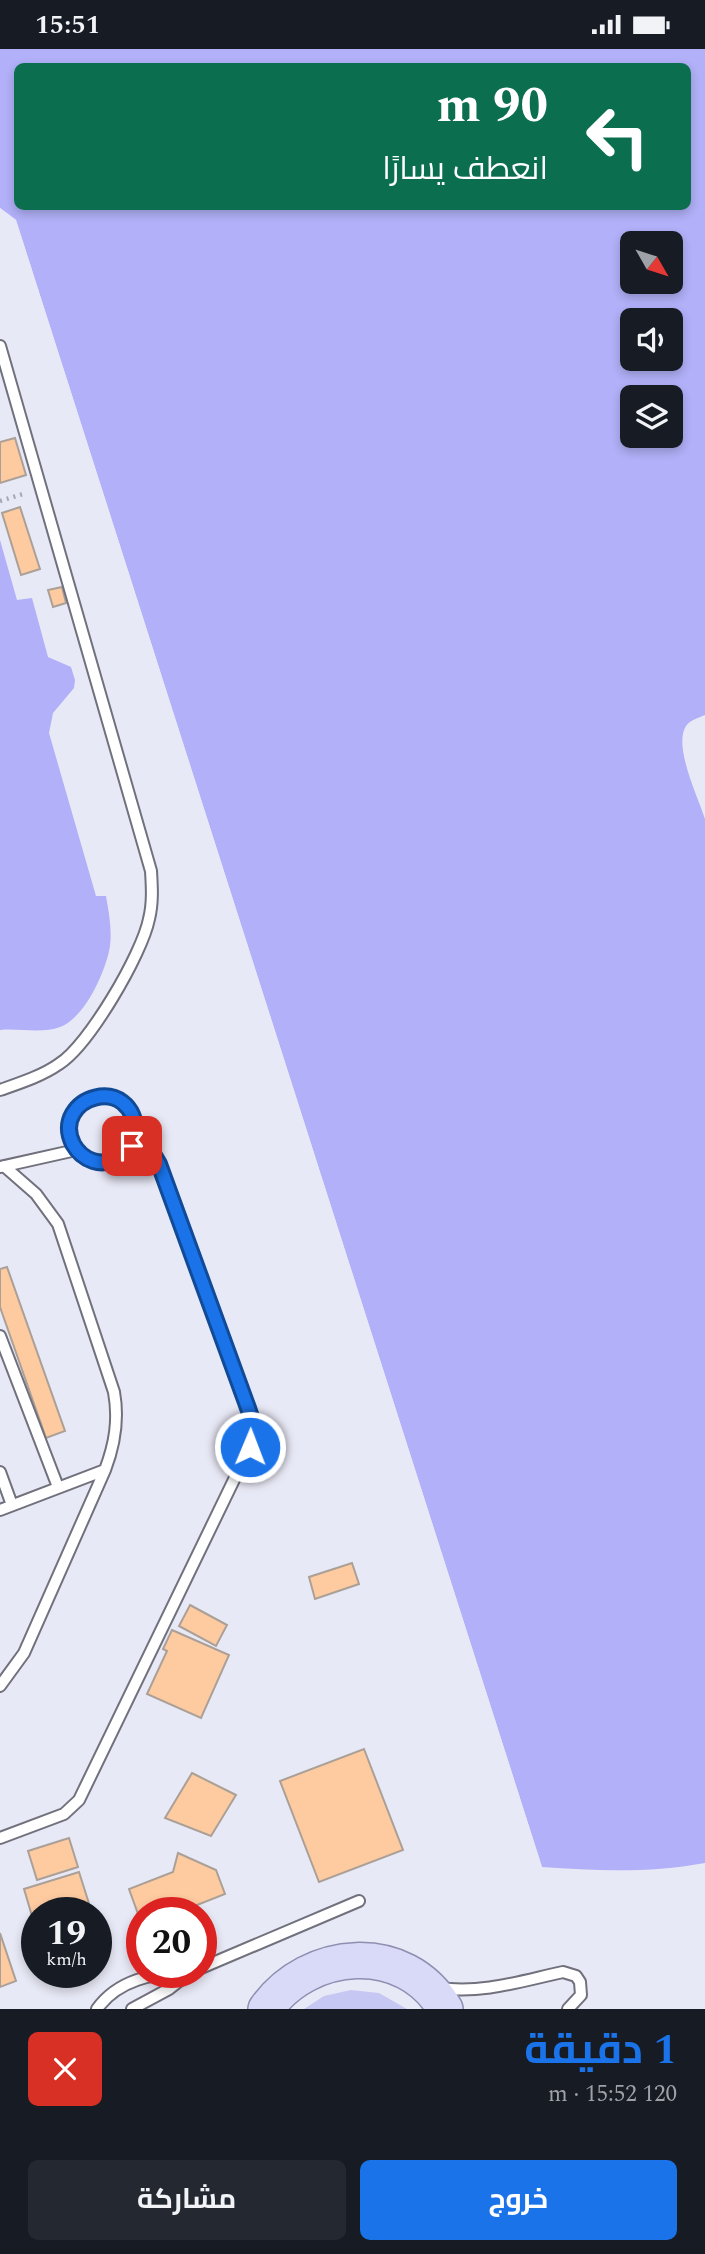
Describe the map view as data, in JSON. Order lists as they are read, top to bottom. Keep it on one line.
{"north":"bottom right","page":{"status":"15:51","turn":["90 m","انعطف يسارًا"],"speed":"19 km/h","limit":"20","heading":["1 دقيقة","120 m · 15:52"],"buttons":["خروج","مشاركة"]}}
